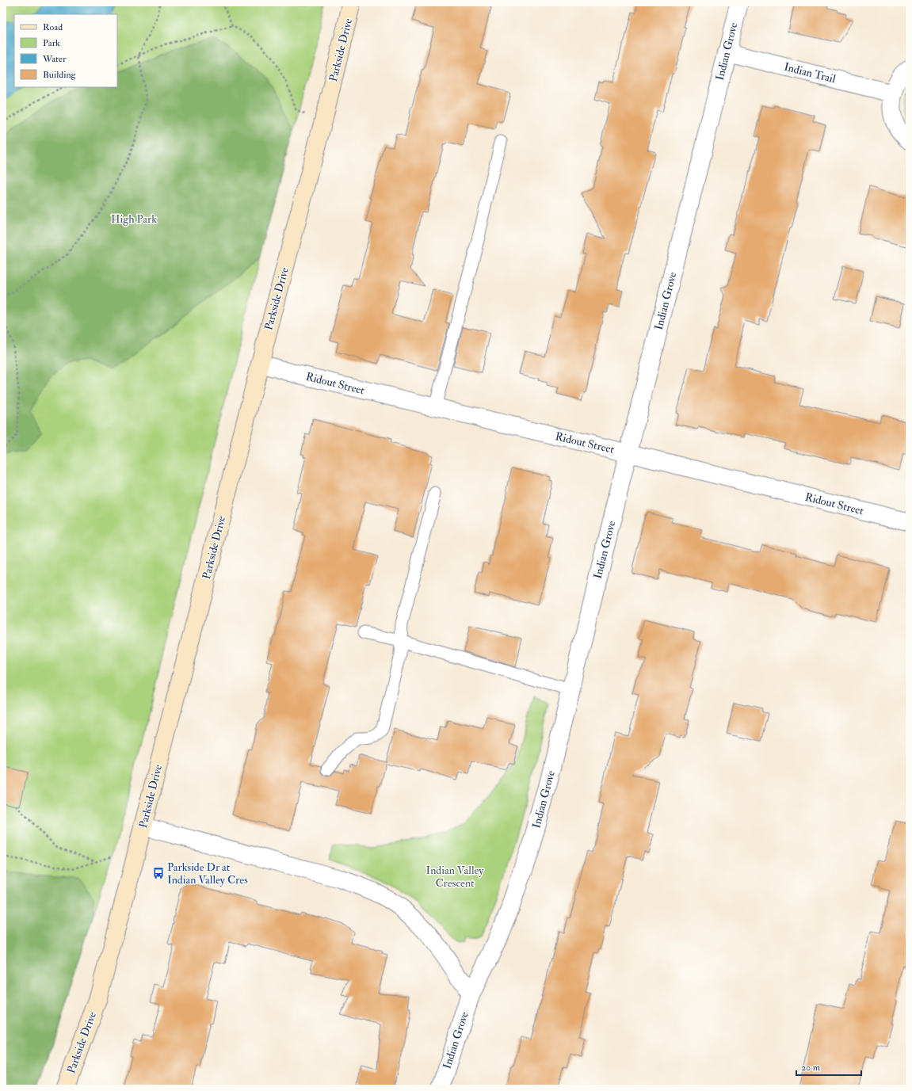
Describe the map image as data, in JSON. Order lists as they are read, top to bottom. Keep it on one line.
{"streets":{"main road":["Parkside Drive"],"street":["Indian Grove","Indian Trail","Ridout Street"]},"crossings":[["Parkside Drive","Ridout Street"],["Indian Grove","Indian Trail"],["Indian Grove","Ridout Street"]],"parks":["High Park","Indian Valley Crescent"],"places":{"bus stop":["Parkside Dr at Indian Valley Cres"]},"legend":["Road","Park","Water","Building"],"scale_bar":"20 m"}
